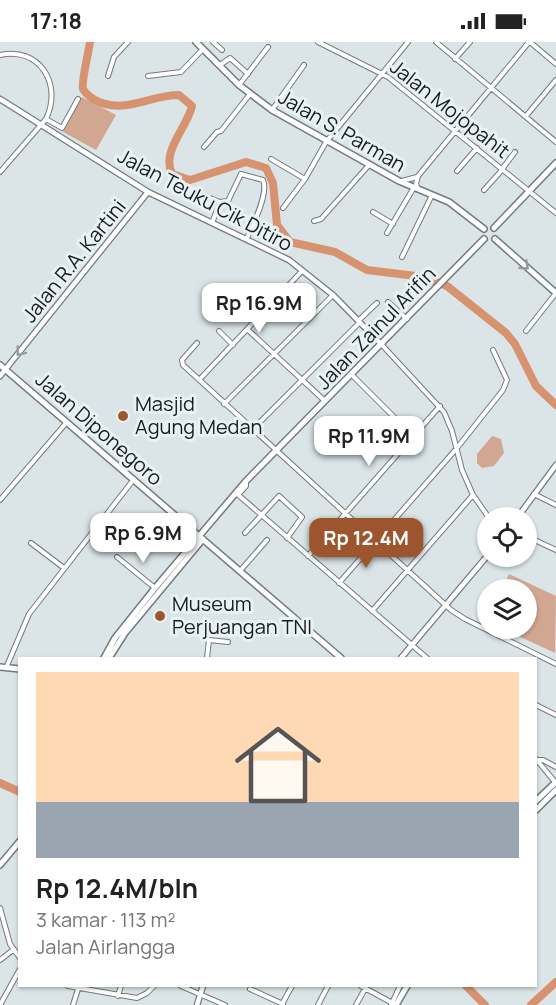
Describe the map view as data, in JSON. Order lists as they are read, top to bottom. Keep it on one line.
{"streets":{"main road":["Jalan S. Parman","Jalan Zainul Arifin","Jalan Diponegoro"],"street":["Jalan Mojopahit","Jalan Teuku Cik Ditiro","Jalan R.A. Kartini"]},"crossings":[["Jalan Teuku Cik Ditiro","Jalan R.A. Kartini"],["Jalan Teuku Cik Ditiro","Jalan Zainul Arifin"],["Jalan R.A. Kartini","Jalan Diponegoro"],["Jalan Zainul Arifin","Jalan Diponegoro"]],"one_way":["Jalan R.A. Kartini"],"places":["Masjid Agung Medan","Museum Perjuangan TNI"],"page":{"status":"17:18","price":["Rp 16.9M","Rp 11.9M","Rp 6.9M","Rp 12.4M"],"list":[{"name":"Rp 12.4M/bln","note":"3 kamar · 113 m² · Jalan Airlangga"}]}}
